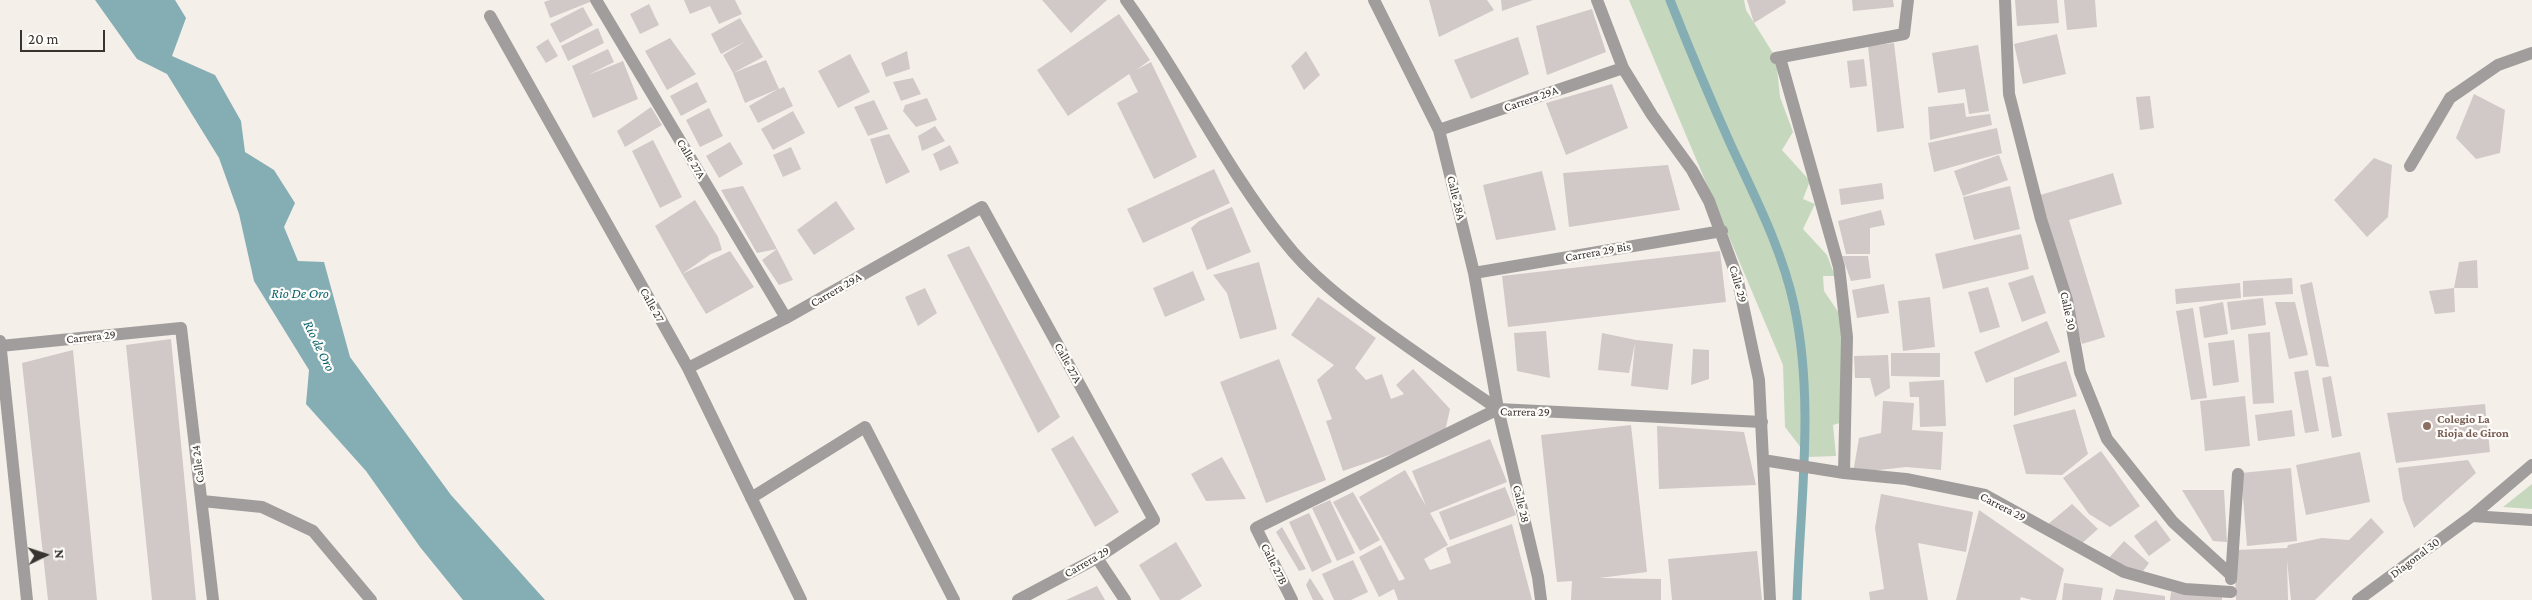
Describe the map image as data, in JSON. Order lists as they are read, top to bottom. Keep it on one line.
{"streets":{"street":["Carrera 29A","Calle 27A","Calle 28A","Carrera 29 Bis","Calle 29","Calle 27","Calle 30","Carrera 29","Calle 24","Calle 28","Diagonal 30","Calle 27B"]},"crossings":[["Carrera 29A","Calle 27A"],["Carrera 29A","Calle 28A"],["Carrera 29A","Calle 29"],["Carrera 29A","Calle 27"],["Calle 27A","Carrera 29"],["Calle 28A","Carrera 29 Bis"],["Calle 28A","Carrera 29"],["Calle 28A","Calle 28"],["Carrera 29 Bis","Calle 29"],["Calle 29","Carrera 29"],["Carrera 29","Calle 24"],["Carrera 29","Calle 28"],["Carrera 29","Calle 27B"]],"water":["Rio De Oro","Río de Oro"],"places":["Colegio La Rioja de Giron"],"scale_bar":"20 m","north":"right"}
